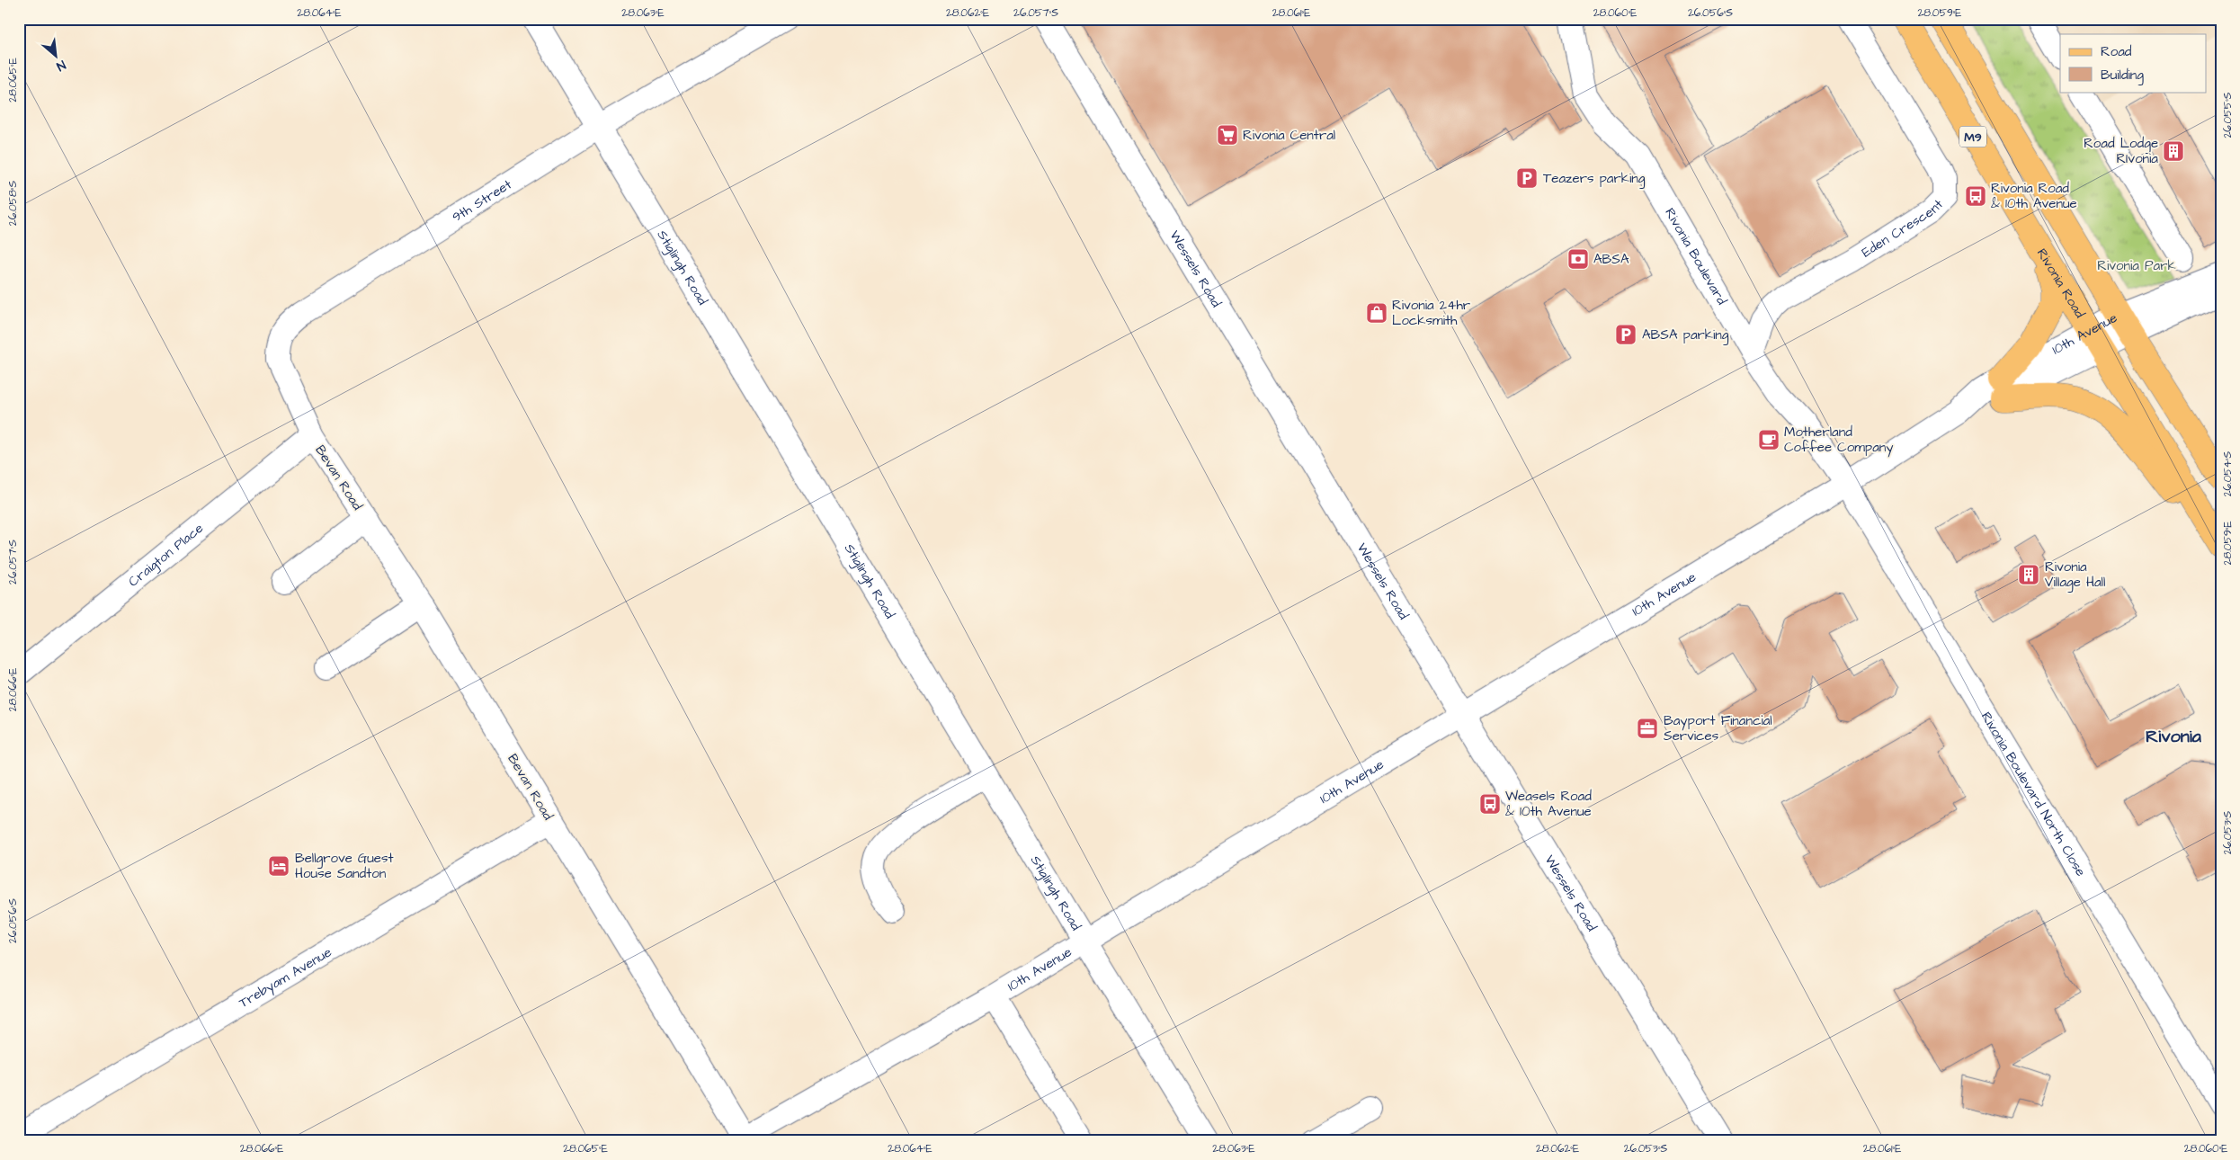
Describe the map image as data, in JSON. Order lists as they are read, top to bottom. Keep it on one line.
{"streets":{"main road":["M9","Rivonia Road"],"street":["9th Street","Eden Crescent","Rivonia Boulevard","Stiglingh Road","Wessels Road","10th Avenue","Bevan Road","Craigton Place","Rivonia Boulevard North Close","Trebyam Avenue"]},"crossings":[["M9","10th Avenue"],["9th Street","Stiglingh Road"],["9th Street","Bevan Road"],["9th Street","Craigton Place"],["Eden Crescent","Rivonia Boulevard"],["Rivonia Boulevard","10th Avenue"],["Rivonia Boulevard","Rivonia Boulevard North Close"],["Stiglingh Road","10th Avenue"],["Wessels Road","10th Avenue"],["Rivonia Road","10th Avenue"],["10th Avenue","Bevan Road"],["10th Avenue","Rivonia Boulevard North Close"],["Bevan Road","Craigton Place"],["Bevan Road","Trebyam Avenue"]],"districts":["Rivonia"],"parks":["Rivonia Park"],"places":{"supermarket":["Rivonia Central"],"building":["Road Lodge RIvonia","Rivonia Village Hall"],"parking":["Teazers parking","ABSA parking"],"bus stop":["Rivonia Road & 10th Avenue","Weasels Road & 10th Avenue"],"bank":["ABSA"],"shop":["Rivonia 24hr Locksmith"],"cafe":["Motherland Coffee Company"],"office":["Bayport Financial Services"],"hotel":["Bellgrove Guest House Sandton"]},"legend":["Road","Building"],"north":"bottom right","coordinates":["28.064°E","28.063°E","28.062°E","26.057°S","28.061°E","28.060°E","26.056°S","28.059°E","28.065°E","26.055°S","26.058°S","26.054°S","28.066°E","26.053°S"]}
